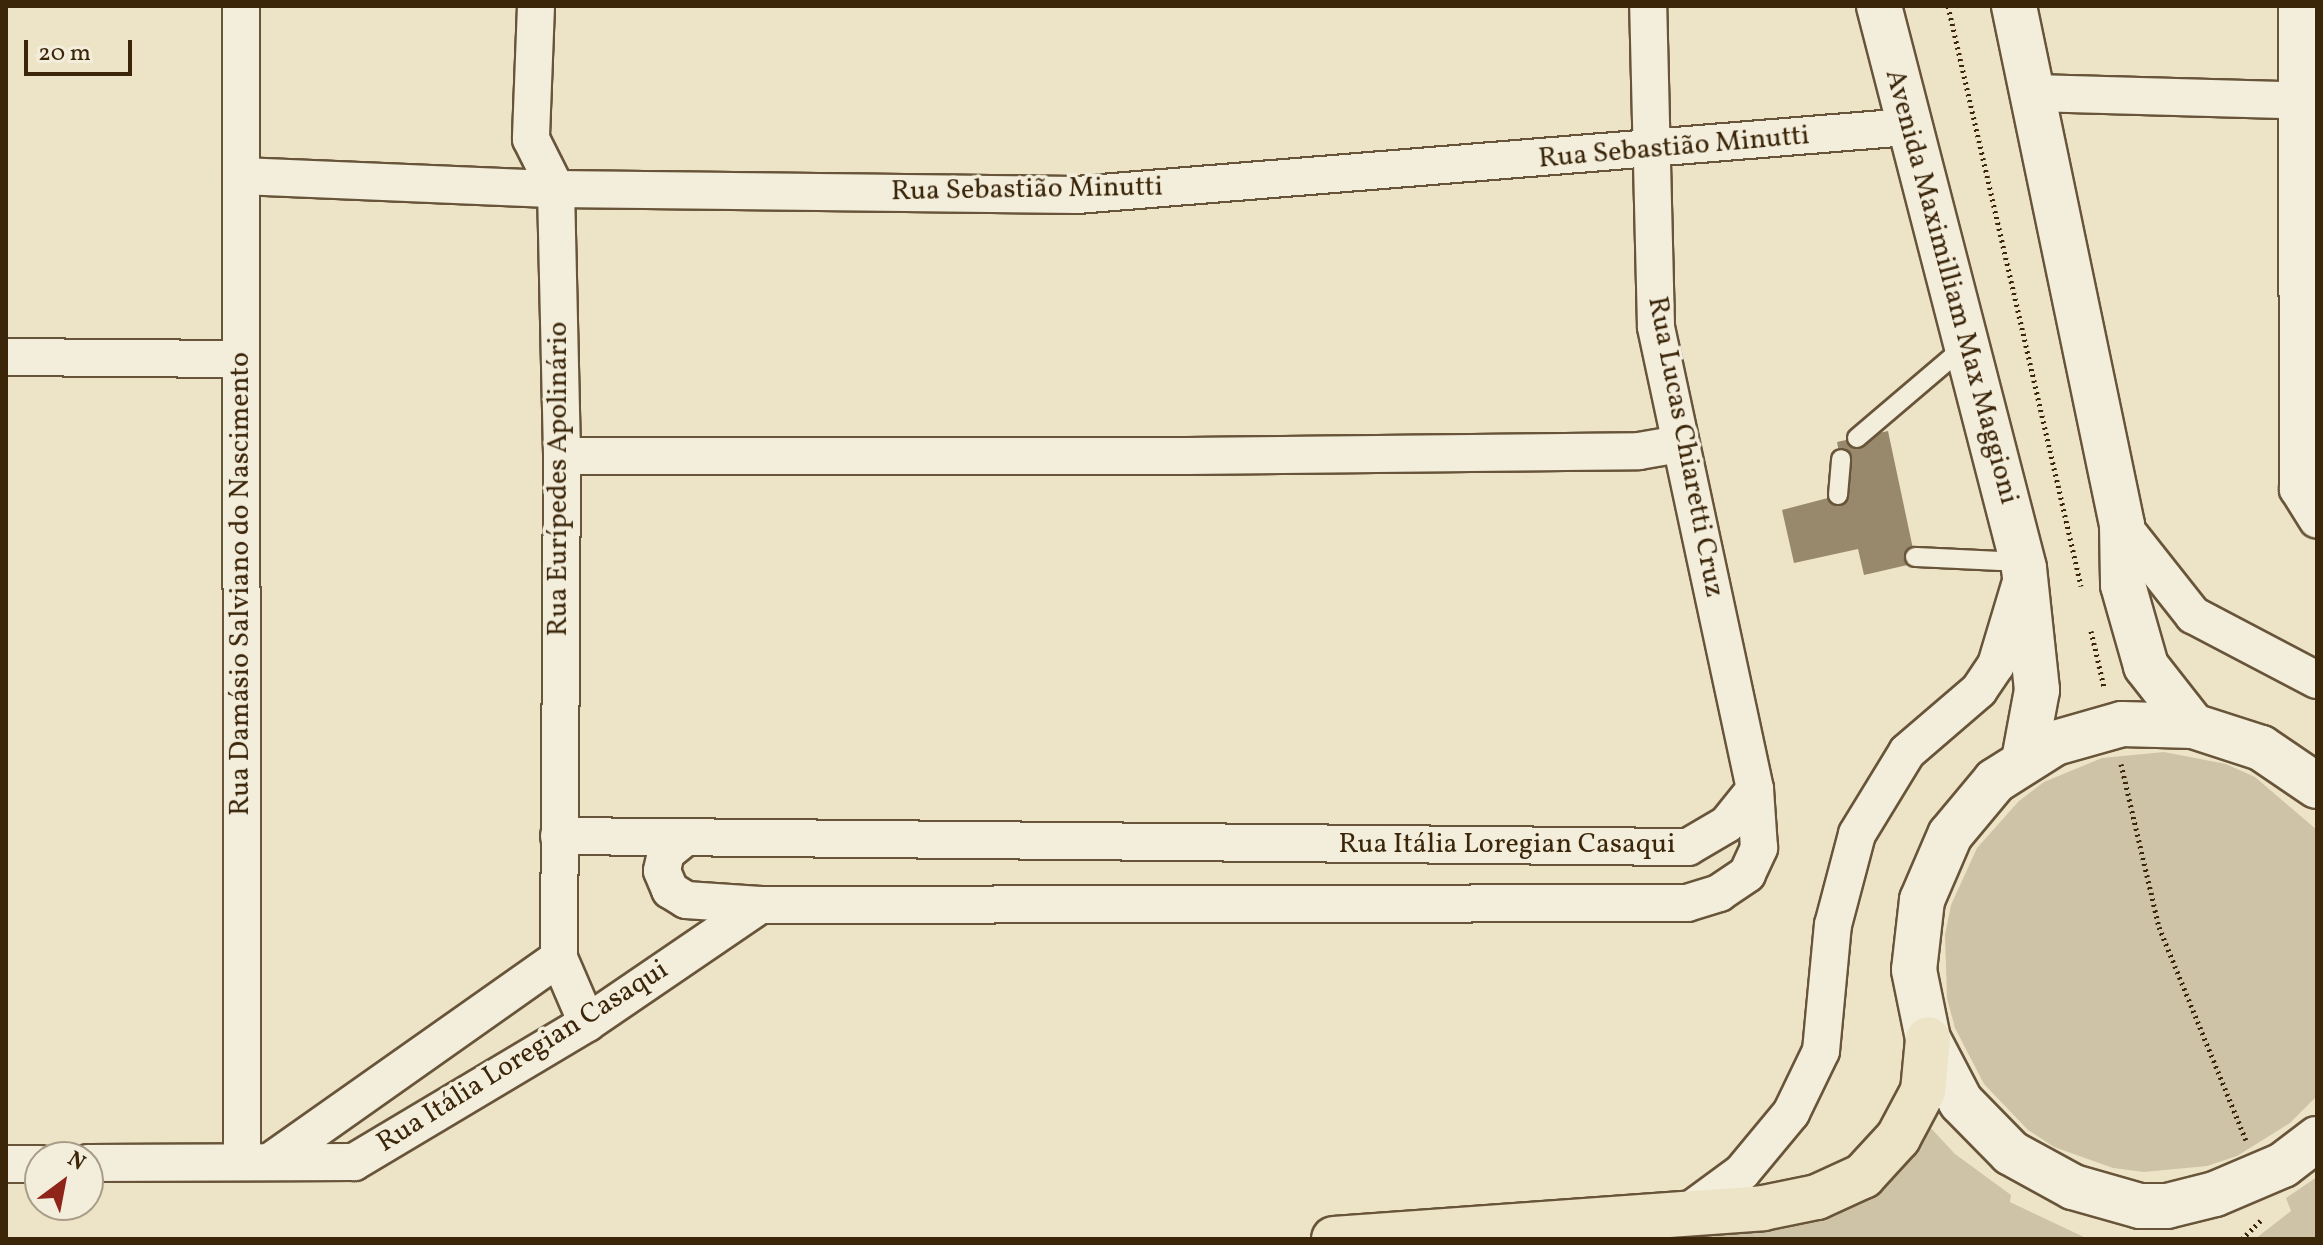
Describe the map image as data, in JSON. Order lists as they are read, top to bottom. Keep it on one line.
{"streets":{"street":["Rua Sebastião Minutti","Avenida Maximilliam Max Maggioni","Rua Lucas Chiaretti Cruz","Rua Eurípedes Apolinário","Rua Damásio Salviano do Nascimento","Rua Itália Loregian Casaqui"]},"crossings":[["Rua Sebastião Minutti","Avenida Maximilliam Max Maggioni"],["Rua Sebastião Minutti","Rua Lucas Chiaretti Cruz"],["Rua Sebastião Minutti","Rua Eurípedes Apolinário"],["Rua Sebastião Minutti","Rua Damásio Salviano do Nascimento"],["Rua Lucas Chiaretti Cruz","Rua Itália Loregian Casaqui"],["Rua Eurípedes Apolinário","Rua Itália Loregian Casaqui"],["Rua Damásio Salviano do Nascimento","Rua Itália Loregian Casaqui"]],"scale_bar":"20 m","north":"top right"}
